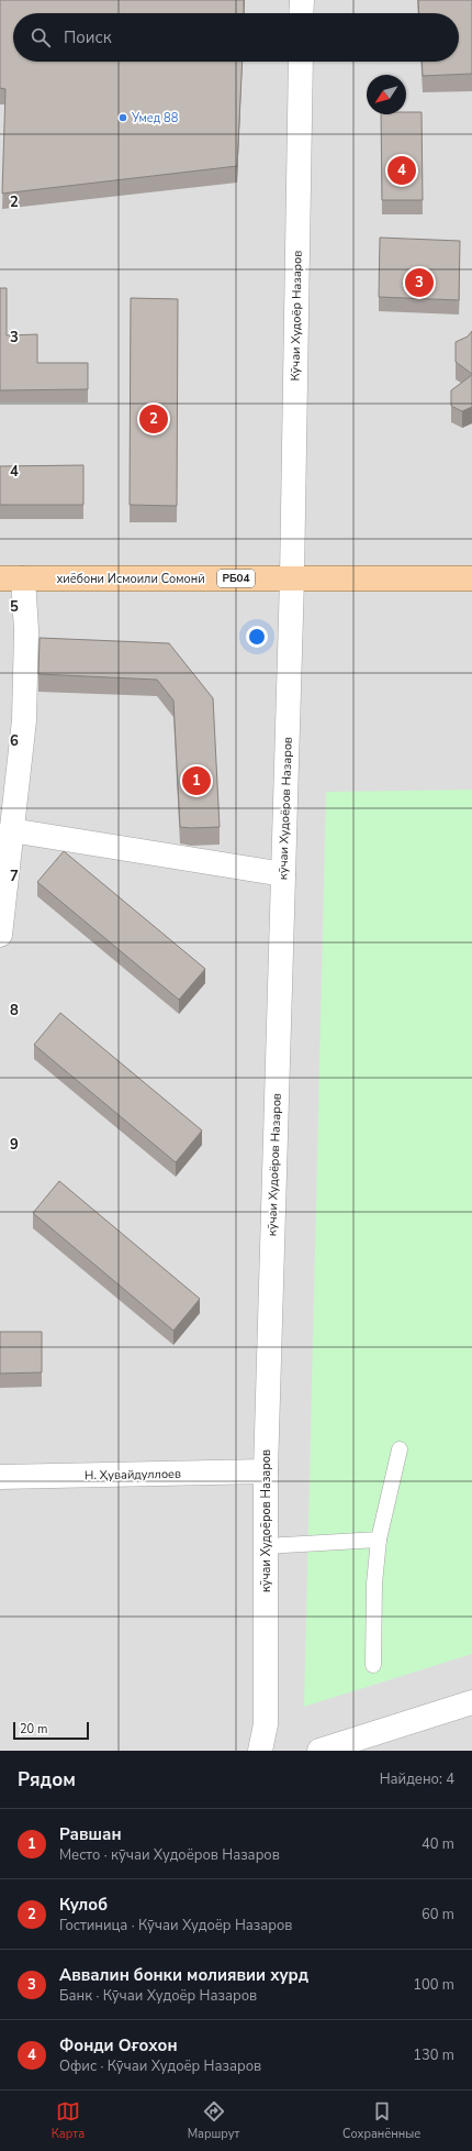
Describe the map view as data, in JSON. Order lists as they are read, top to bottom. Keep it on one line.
{"streets":{"main road":["хиёбони Исмоили Сомонӣ","РБ04"],"street":["Кӯчаи Худоёр Назаров","кӯчаи Худоёров Назаров","Н. Ҳувайдуллоев"]},"crossings":[["Кӯчаи Худоёр Назаров","хиёбони Исмоили Сомонӣ"],["Кӯчаи Худоёр Назаров","кӯчаи Худоёров Назаров"],["хиёбони Исмоили Сомонӣ","кӯчаи Худоёров Назаров"],["кӯчаи Худоёров Назаров","Н. Ҳувайдуллоев"]],"places":["Умед 88"],"scale_bar":"20 m","north":"bottom left","page":{"search":"Поиск","pins":["4","3","2","1"],"scale":"20 m","heading":["Рядом","Найдено: 4"],"list":[{"mark":"1","name":"Равшан","note":"Место · кӯчаи Худоёров Назаров","value":"40 m"},{"mark":"2","name":"Кулоб","note":"Гостиница · Кӯчаи Худоёр Назаров","value":"60 m"},{"mark":"3","name":"Аввалин бонки молиявии хурд","note":"Банк · Кӯчаи Худоёр Назаров","value":"100 m"},{"mark":"4","name":"Фонди Оғохон","note":"Офис · Кӯчаи Худоёр Назаров","value":"130 m"}],"nav":["Карта","Маршрут","Сохранённые"]},"grid":{"rows":["2","3","4","5","6","7","8","9"]}}
